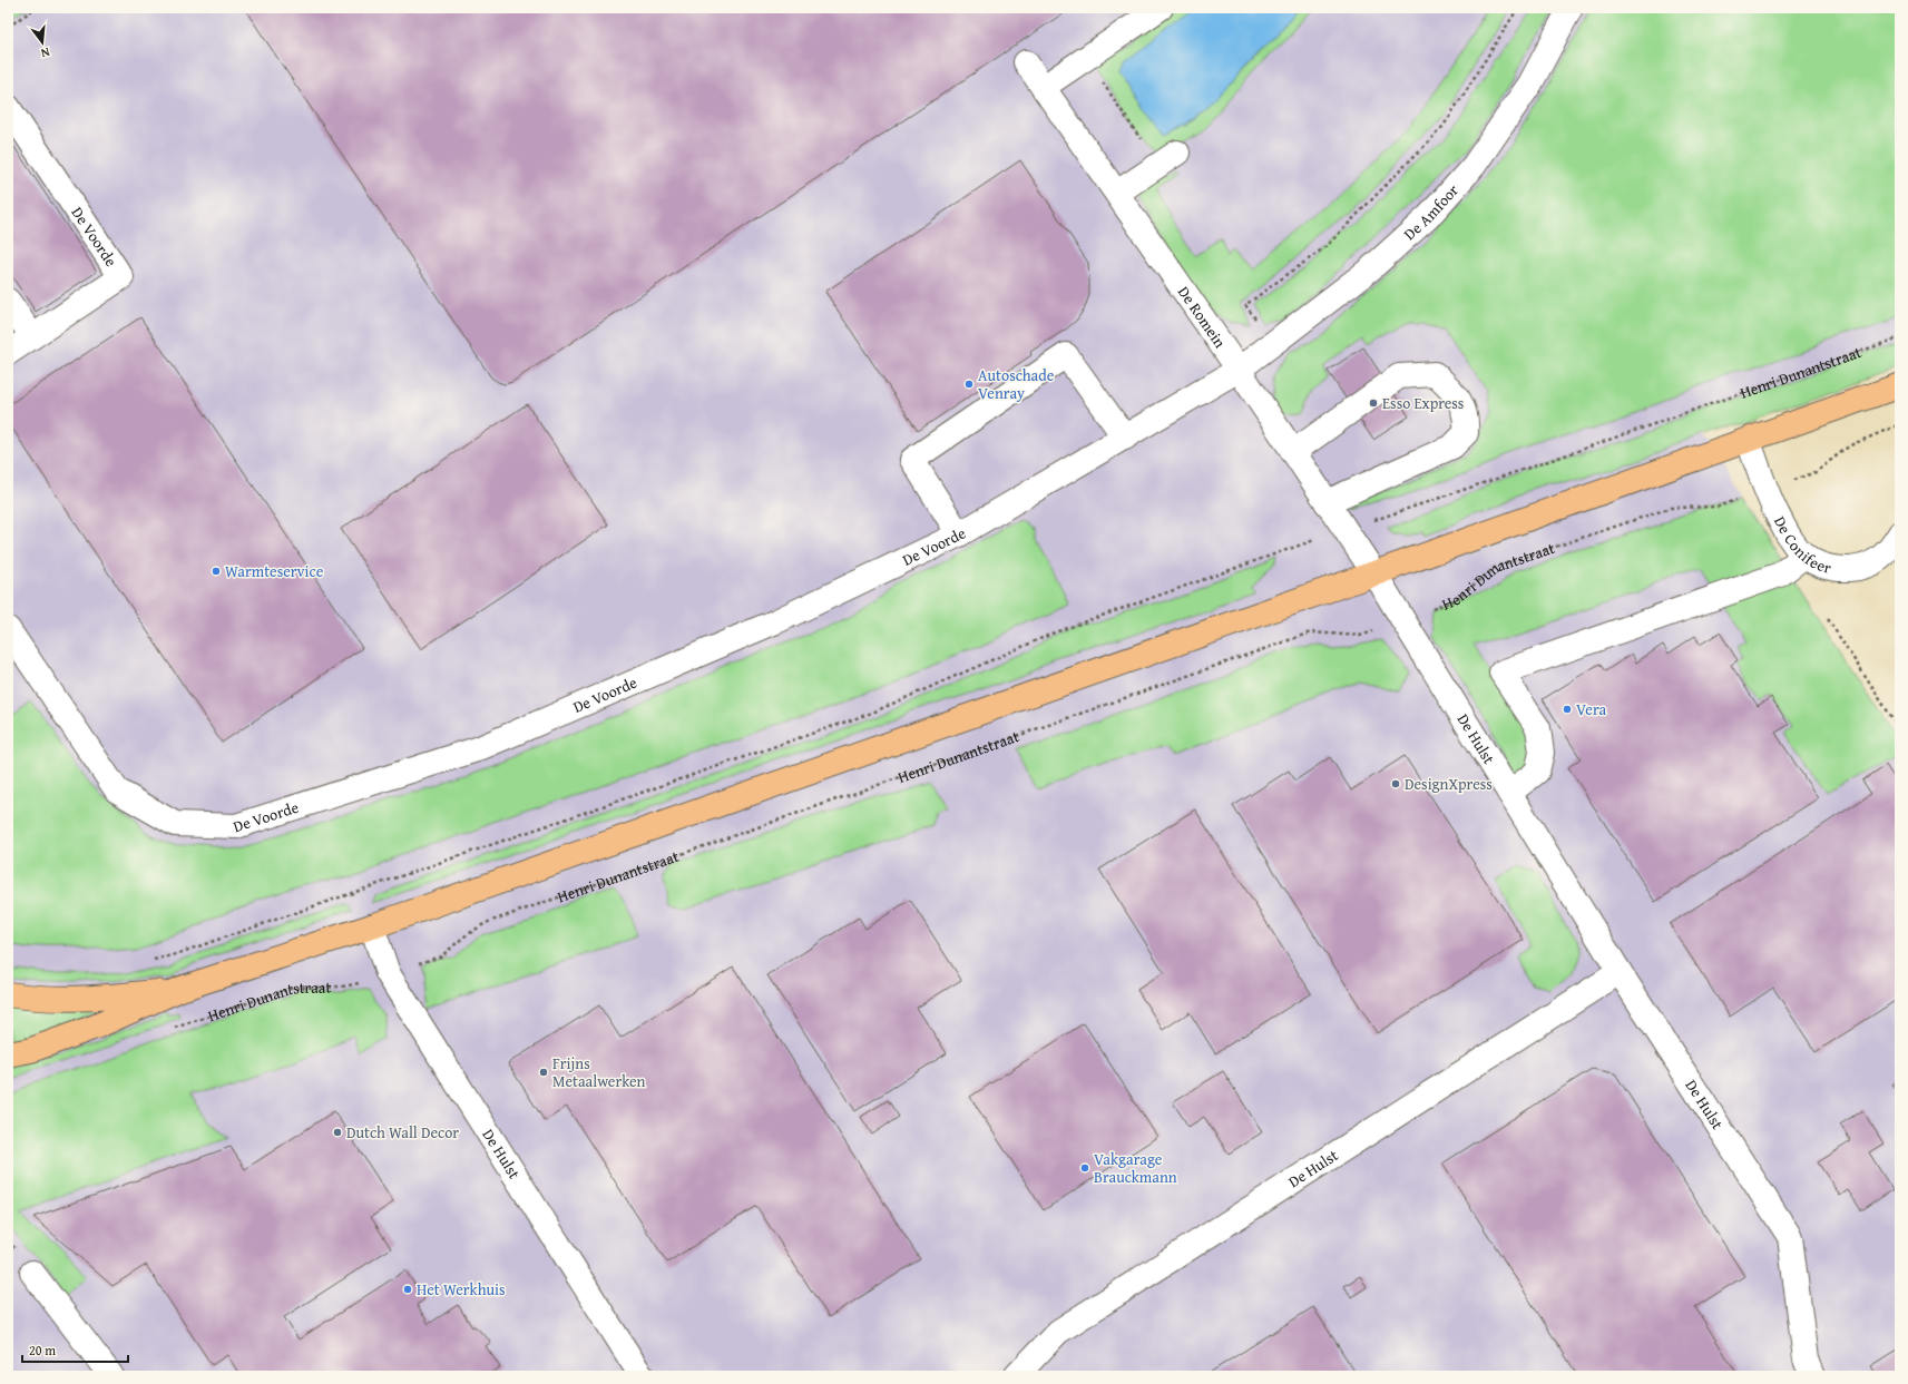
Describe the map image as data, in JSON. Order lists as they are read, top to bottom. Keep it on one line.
{"streets":{"street":["De Amfoor","De Voorde","De Romein","De Conifeer","De Hulst"],"path":["Henri Dunantstraat"]},"crossings":[["De Amfoor","De Voorde"],["De Amfoor","De Romein"],["De Voorde","De Romein"],["De Romein","Henri Dunantstraat"],["De Romein","De Hulst"],["Henri Dunantstraat","De Conifeer"],["Henri Dunantstraat","De Hulst"]],"places":["Autoschade Venray","Esso Express","Warmteservice","Vera","DesignXpress","Frijns Metaalwerken","Dutch Wall Decor","Vakgarage Brauckmann","Het Werkhuis"],"scale_bar":"20 m","north":"bottom"}
